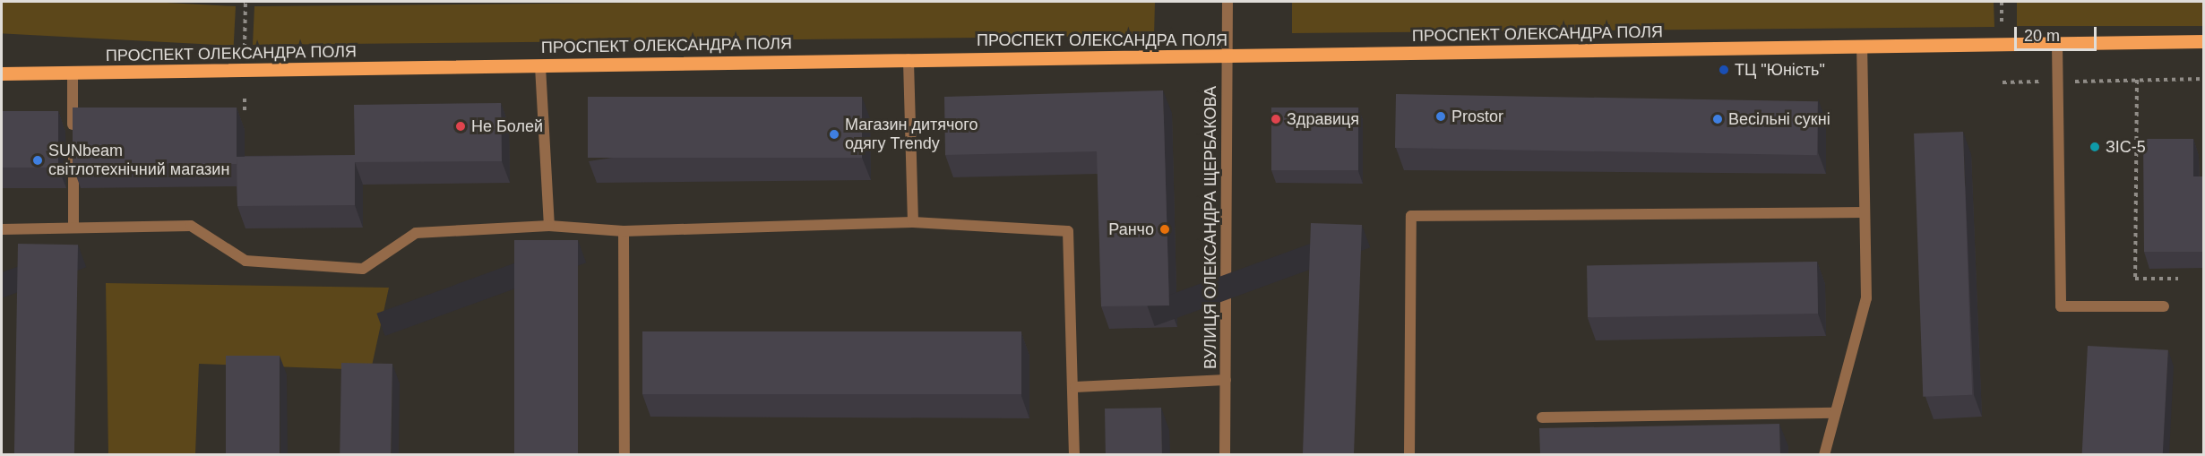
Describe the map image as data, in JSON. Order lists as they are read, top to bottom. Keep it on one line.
{"streets":{"main road":["ПРОСПЕКТ ОЛЕКСАНДРА ПОЛЯ"],"street":["ВУЛИЦЯ ОЛЕКСАНДРА ЩЕРБАКОВА"]},"crossings":[["ПРОСПЕКТ ОЛЕКСАНДРА ПОЛЯ","ВУЛИЦЯ ОЛЕКСАНДРА ЩЕРБАКОВА"]],"places":["ТЦ \"Юність\"","Prostor","Здравиця","Весільні сукні","Не Болей","Магазин дитячого одягу Trendy","ЗІС-5","SUNbeam світлотехнічний магазин","Ранчо"],"scale_bar":"20 m"}
